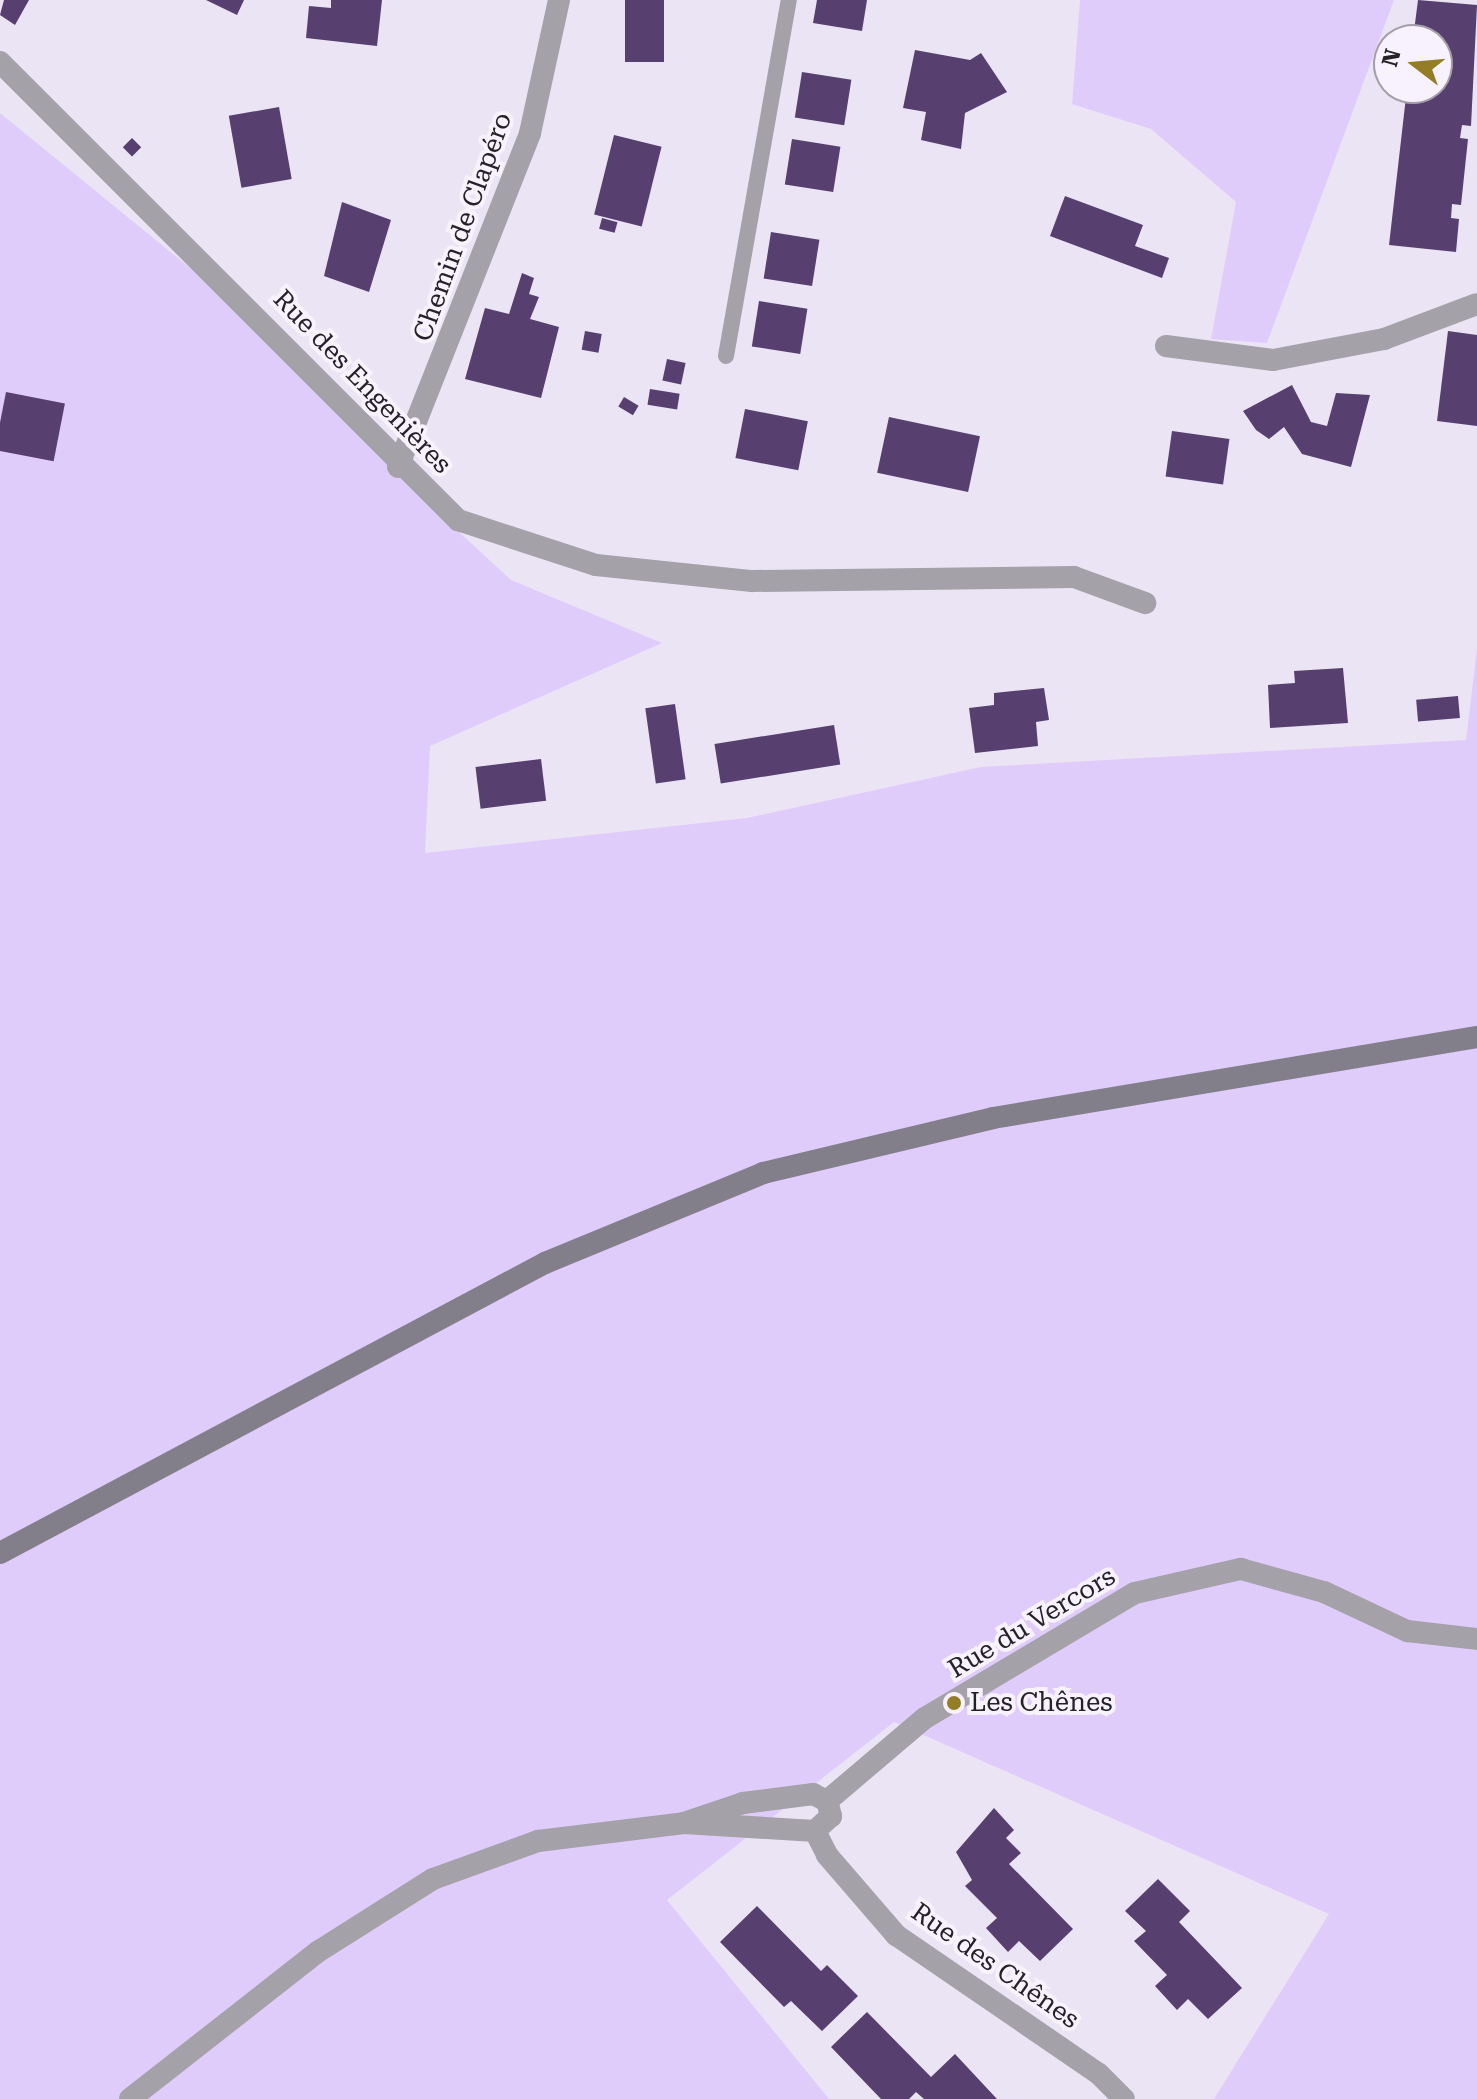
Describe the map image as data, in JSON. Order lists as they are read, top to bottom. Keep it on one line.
{"streets":{"street":["Chemin de Clapéro","Rue des Engenières","Rue du Vercors","Rue des Chênes"]},"crossings":[["Chemin de Clapéro","Rue des Engenières"],["Rue du Vercors","Rue des Chênes"]],"places":["Les Chênes"],"north":"left"}
